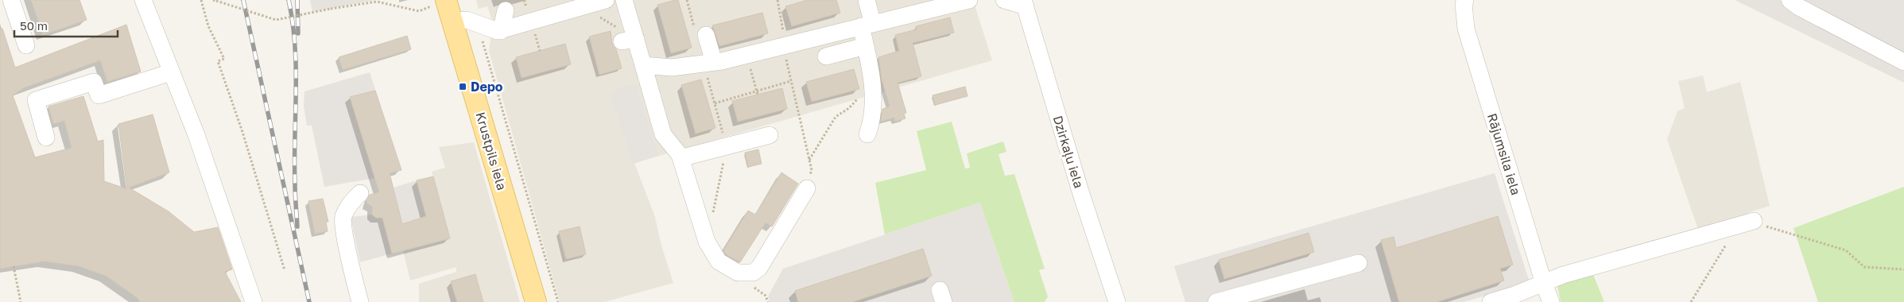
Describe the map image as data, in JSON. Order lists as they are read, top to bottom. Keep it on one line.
{"streets":{"main road":["Krustpils iela"],"street":["Dzirkaļu iela","Rājumsila iela"]},"places":{"transit":["Depo"]},"scale_bar":"50 m"}
